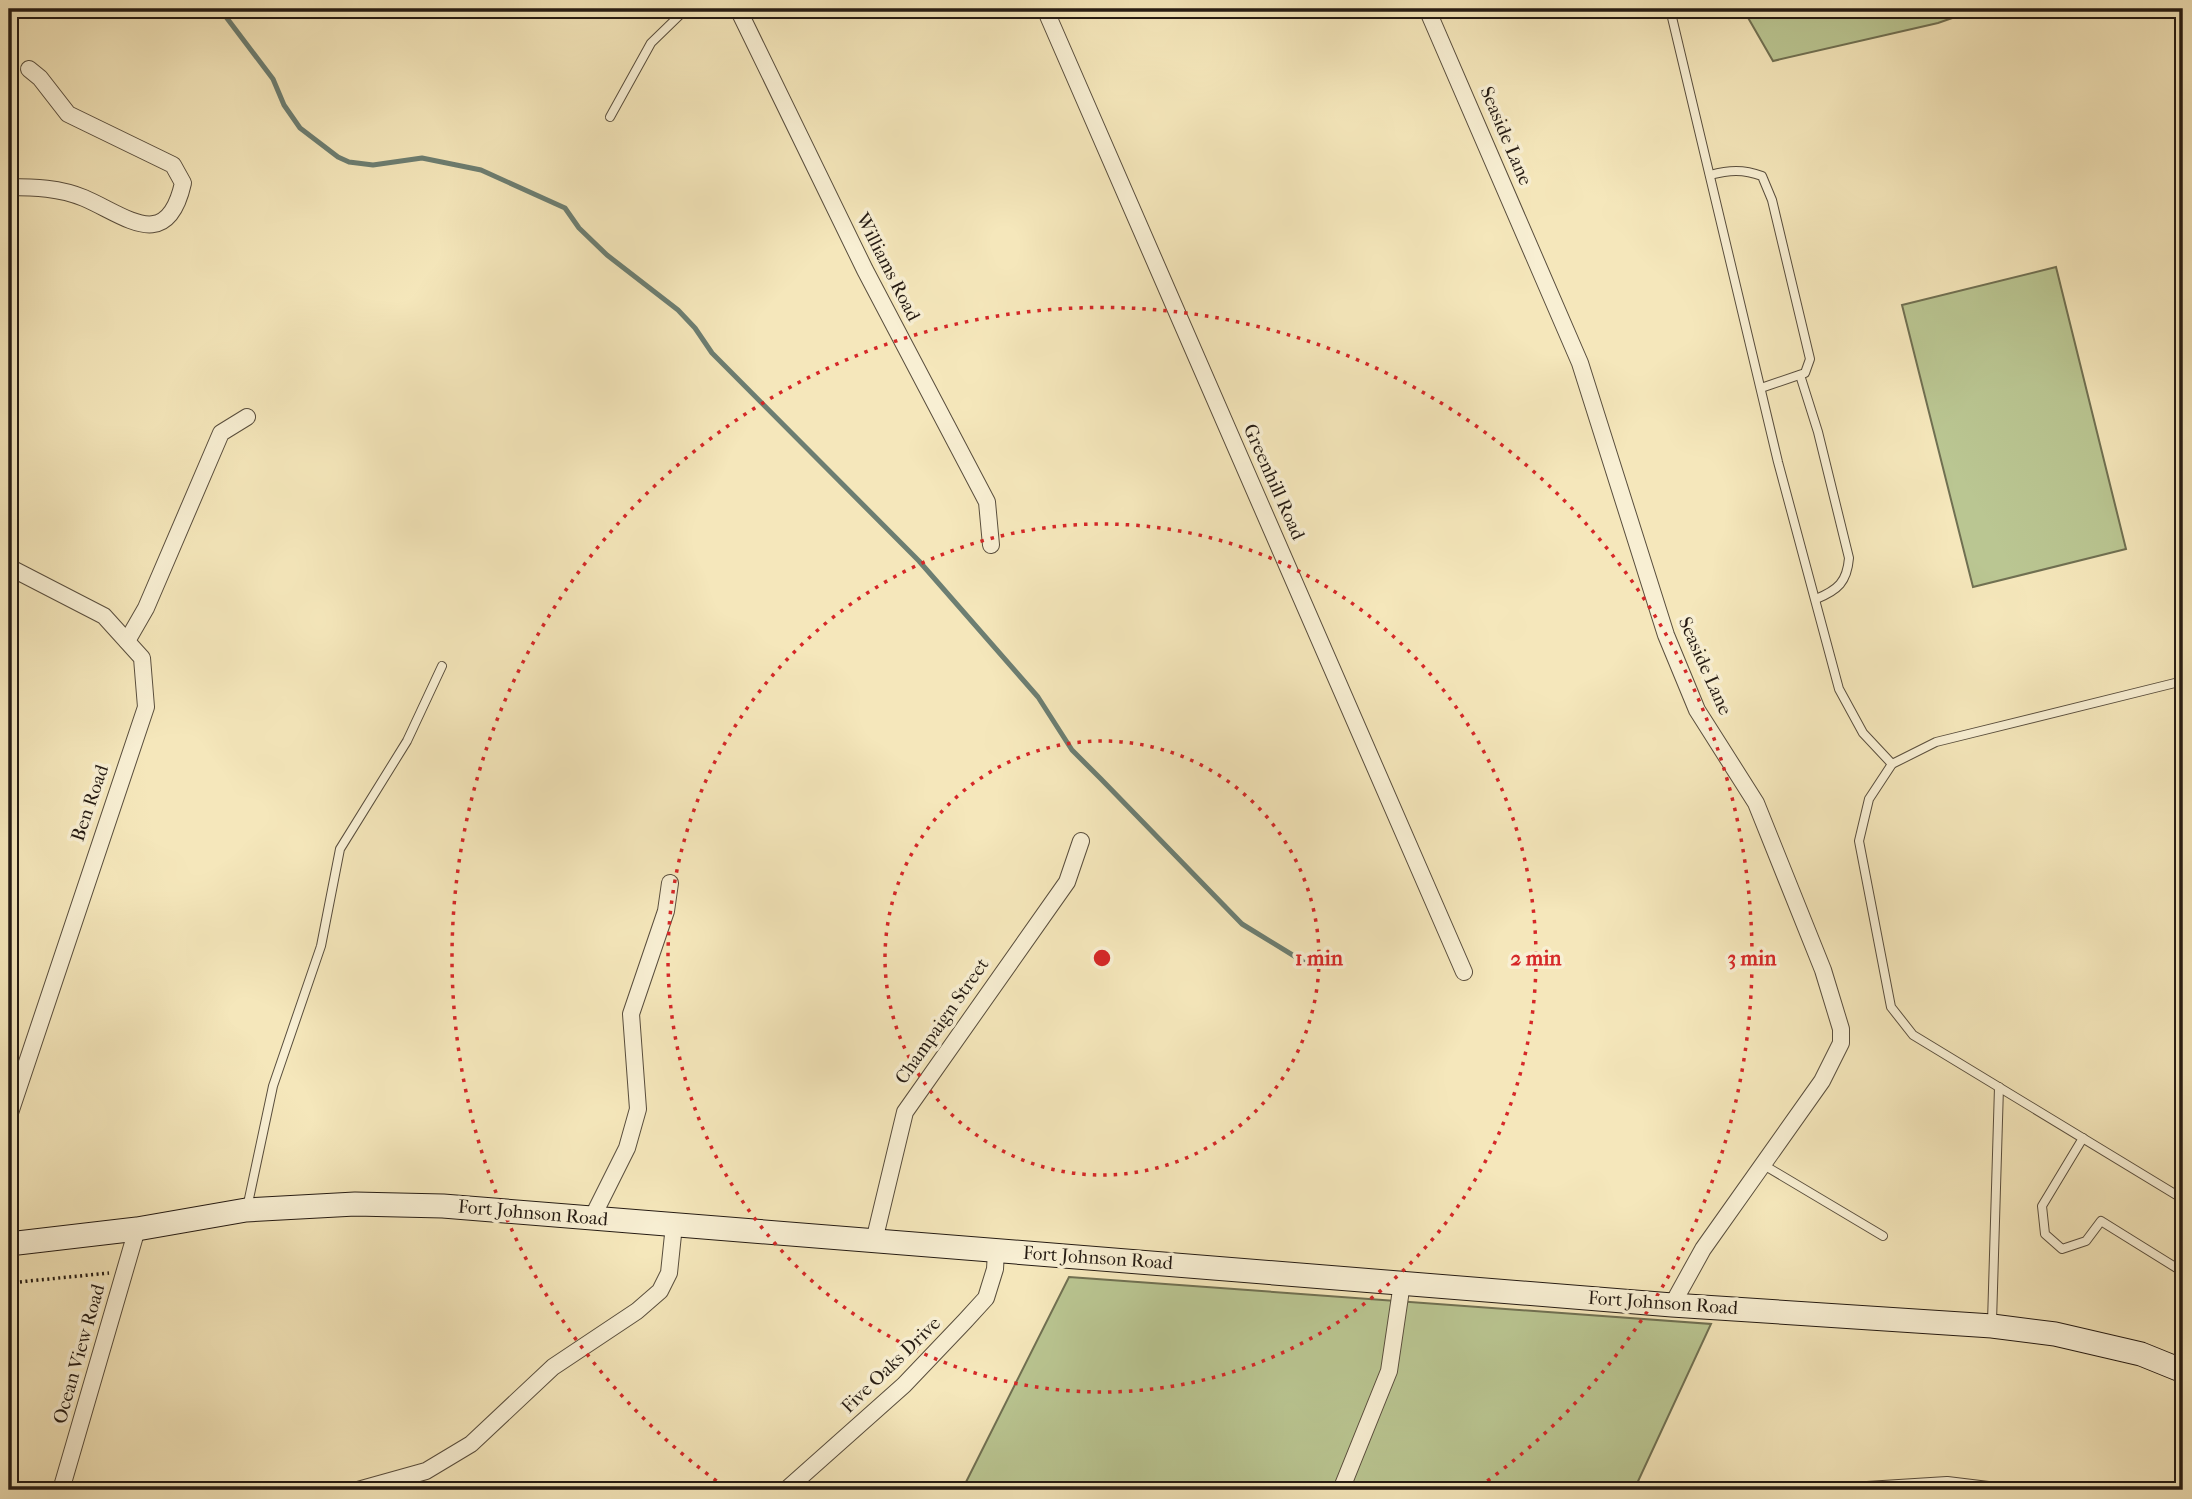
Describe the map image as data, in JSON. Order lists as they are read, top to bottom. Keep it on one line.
{"streets":{"main road":["Fort Johnson Road"],"street":["Seaside Lane","Williams Road","Greenhill Road","Ben Road","Champaign Street","Ocean View Road","Five Oaks Drive"]},"crossings":[["Seaside Lane","Fort Johnson Road"],["Champaign Street","Fort Johnson Road"],["Fort Johnson Road","Ocean View Road"],["Fort Johnson Road","Five Oaks Drive"]],"rings":["1 min","2 min","3 min"]}
